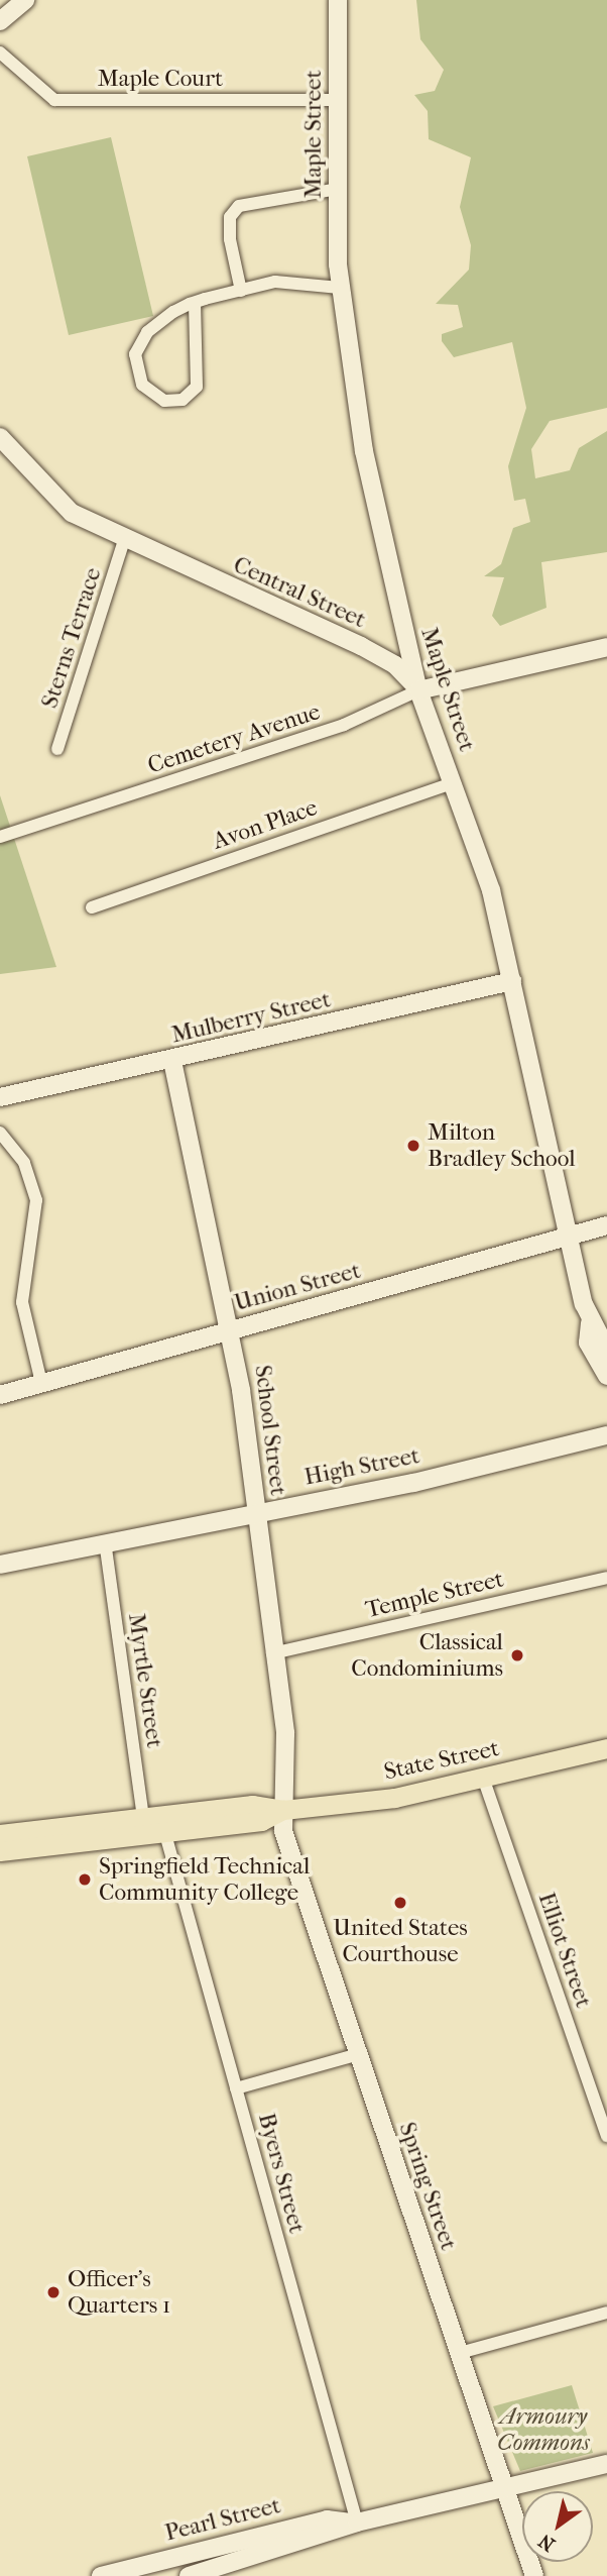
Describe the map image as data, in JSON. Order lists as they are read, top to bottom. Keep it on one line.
{"streets":{"main road":["State Street"],"street":["Maple Court","Maple Street","Central Street","Sterns Terrace","Cemetery Avenue","Avon Place","Mulberry Street","Union Street","School Street","High Street","Temple Street","Myrtle Street","Elliot Street","Byers Street","Spring Street","Pearl Street"]},"crossings":[["Maple Court","Maple Street"],["Maple Street","Central Street"],["Maple Street","Cemetery Avenue"],["Maple Street","Avon Place"],["Maple Street","Mulberry Street"],["Maple Street","Union Street"],["Central Street","Sterns Terrace"],["Central Street","Cemetery Avenue"],["Mulberry Street","School Street"],["Union Street","School Street"],["School Street","High Street"],["School Street","Temple Street"],["School Street","State Street"],["School Street","Spring Street"],["High Street","Myrtle Street"],["Myrtle Street","State Street"],["State Street","Elliot Street"],["State Street","Byers Street"],["State Street","Spring Street"],["Byers Street","Pearl Street"],["Spring Street","Pearl Street"]],"parks":["Armoury Commons"],"places":["Milton Bradley School","Classical Condominiums","Springfield Technical Community College","United States Courthouse","Officer's Quarters 1"],"north":"bottom left"}
